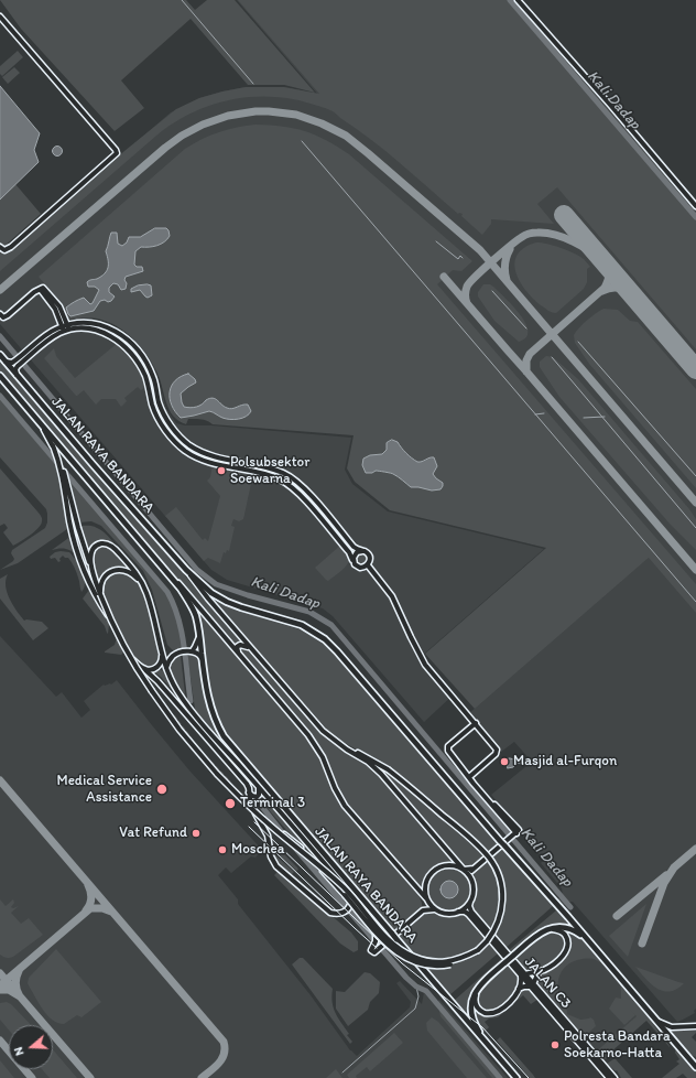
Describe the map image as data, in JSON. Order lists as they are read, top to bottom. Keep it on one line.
{"streets":{"main road":["JALAN RAYA BANDARA"],"street":["JALAN C3"]},"crossings":[["JALAN RAYA BANDARA","JALAN C3"]],"water":["Kali Dadap"],"places":["Polsubsektor Soewarna","Masjid al-Furqon","Medical Service Assistance","Terminal 3","Vat Refund","Moschea","Polresta Bandara Soekarno-Hatta"],"north":"left"}
